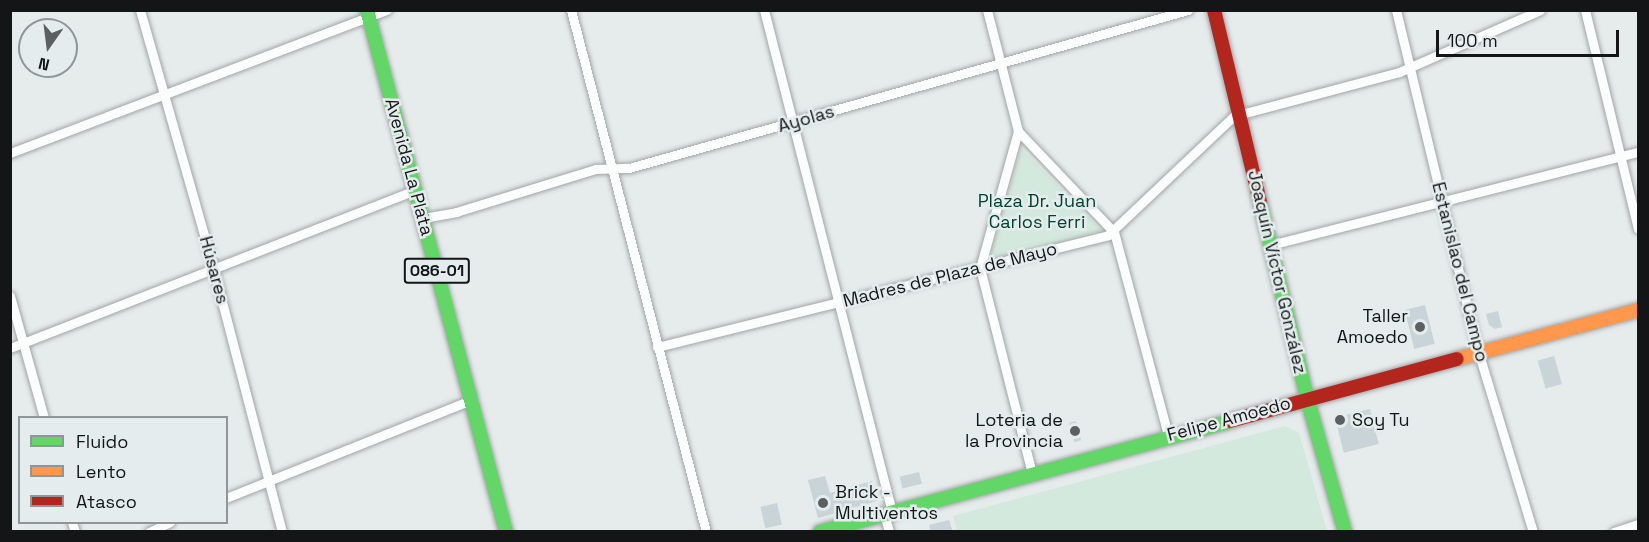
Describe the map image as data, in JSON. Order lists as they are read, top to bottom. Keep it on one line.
{"streets":{"main road":["Avenida La Plata","086-01","Joaquín Víctor González","Felipe Amoedo"],"street":["Ayolas","Húsares","Estanislao del Campo","Madres de Plaza de Mayo"]},"crossings":[["Ayolas","Avenida La Plata"],["Joaquín Víctor González","Madres de Plaza de Mayo"],["Joaquín Víctor González","Felipe Amoedo"],["Estanislao del Campo","Madres de Plaza de Mayo"],["Estanislao del Campo","Felipe Amoedo"]],"parks":["Plaza Dr. Juan Carlos Ferri"],"places":["Taller Amoedo","Soy Tu","Loteria de la Provincia","Brick - Multiventos"],"legend":["Fluido","Lento","Atasco"],"scale_bar":"100 m","north":"bottom"}
